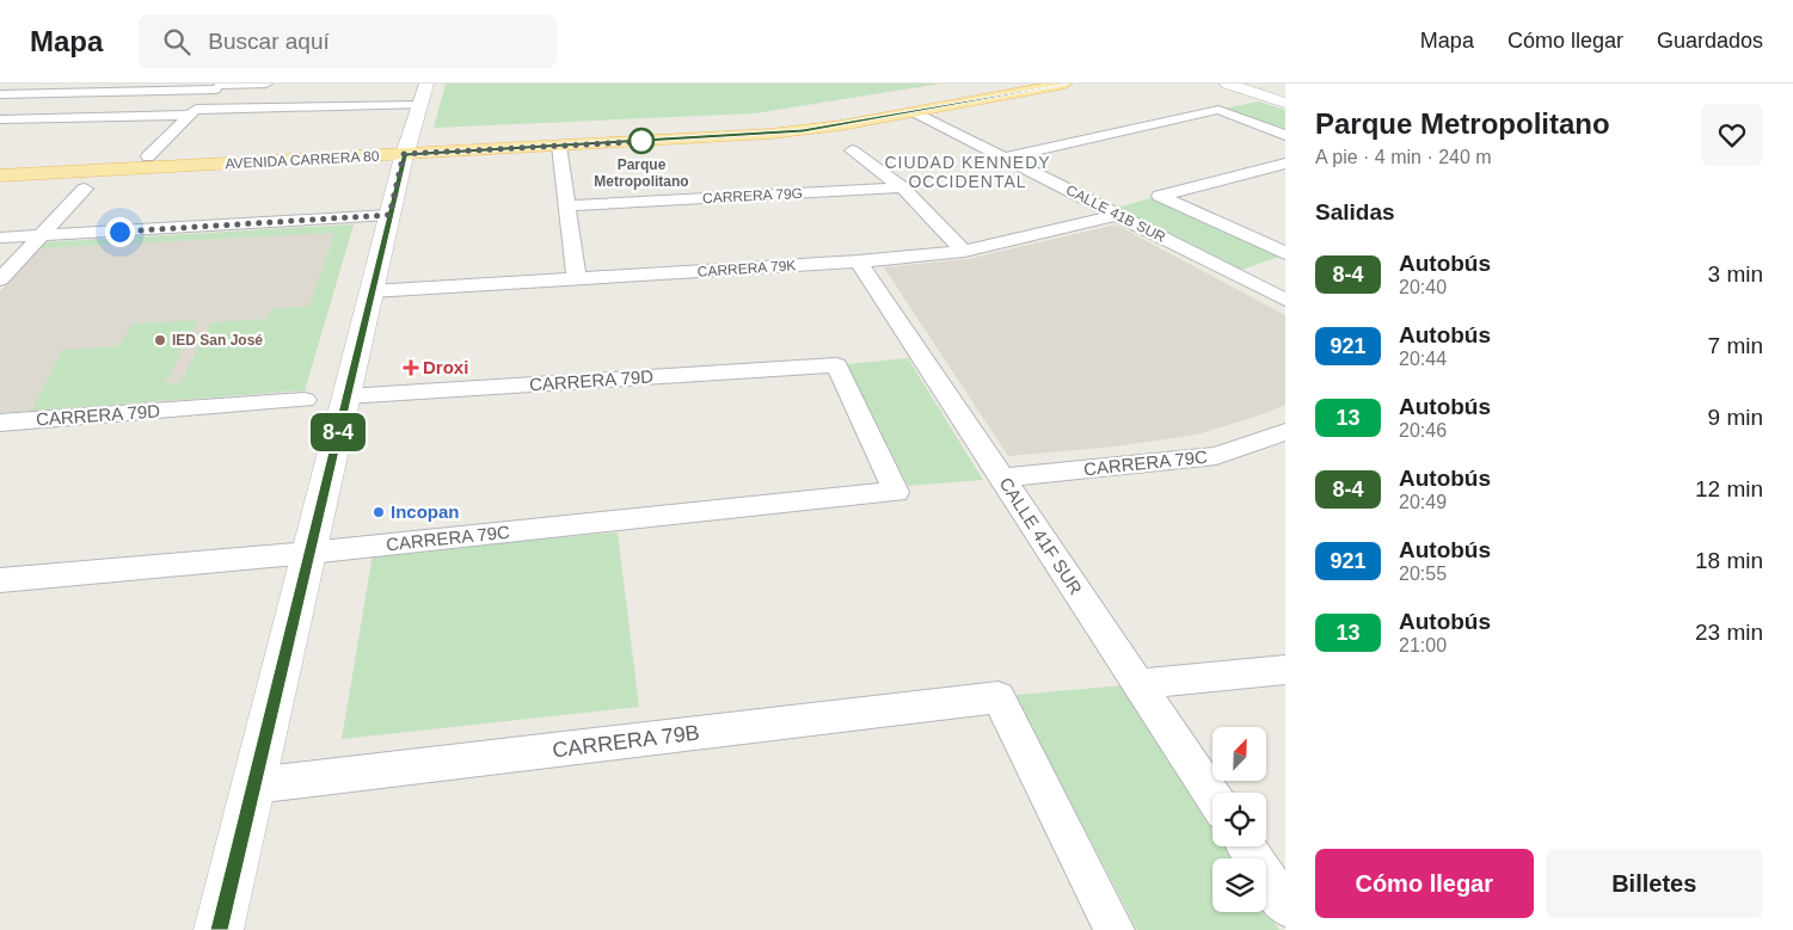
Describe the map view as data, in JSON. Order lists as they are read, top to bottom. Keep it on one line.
{"streets":{"main road":["AVENIDA CARRERA 80"],"street":["CARRERA 79G","CALLE 41B SUR","CARRERA 79K","CARRERA 79D","CARRERA 79C","CALLE 41F SUR","CARRERA 79B"]},"crossings":[["AVENIDA CARRERA 80","CALLE 41B SUR"],["CALLE 41B SUR","CARRERA 79K"],["CARRERA 79K","CALLE 41F SUR"],["CARRERA 79D","CARRERA 79C"],["CARRERA 79C","CALLE 41F SUR"]],"districts":["CIUDAD KENNEDY OCCIDENTAL"],"places":{"other":["Parque Metropolitano","IED San José","Incopan"],"health":["Droxi"]},"lines":["bus line 8-4"],"north":"top right","page":{"header":"Mapa","search":"Buscar aquí","nav":["Mapa","Cómo llegar","Guardados"],"on_map":"8-4","heading":[["Parque Metropolitano","A pie · 4 min · 240 m"],"Salidas"],"list":[{"mark":"8-4","name":"Autobús","note":"20:40","value":"3 min"},{"mark":"921","name":"Autobús","note":"20:44","value":"7 min"},{"mark":"13","name":"Autobús","note":"20:46","value":"9 min"},{"mark":"8-4","name":"Autobús","note":"20:49","value":"12 min"},{"mark":"921","name":"Autobús","note":"20:55","value":"18 min"},{"mark":"13","name":"Autobús","note":"21:00","value":"23 min"}],"buttons":["Cómo llegar","Billetes"]}}
